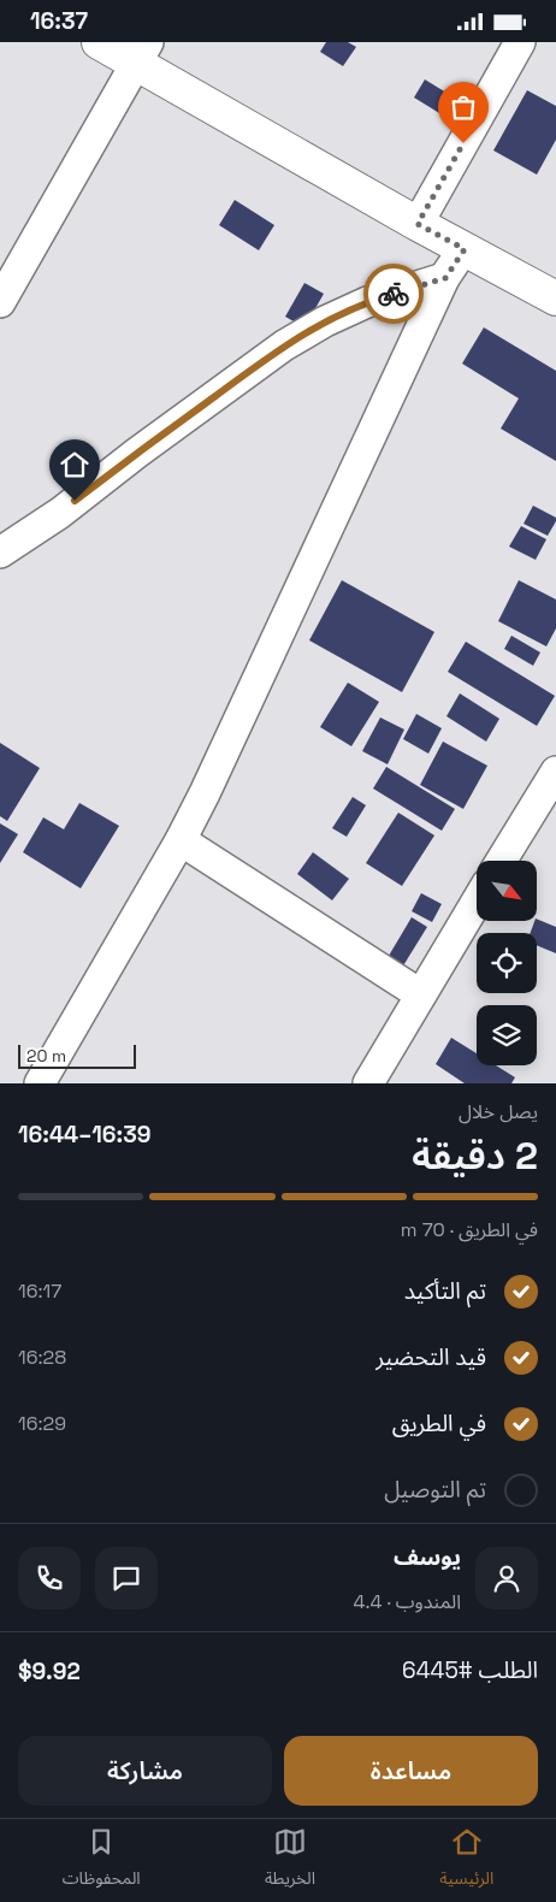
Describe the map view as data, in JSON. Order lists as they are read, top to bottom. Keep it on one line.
{"scale_bar":"20 m","north":"bottom right","page":{"status":"16:37","scale":"20 m","heading":["2 دقيقة","يصل خلال","16:39–16:44"],"panel":["يوسف","المندوب · 4.4","الطلب #6445","$9.92"],"bar":"في الطريق · 70 m","list":[["تم التأكيد","16:17"],["قيد التحضير","16:28"],["في الطريق","16:29"],"تم التوصيل"],"buttons":["مساعدة","مشاركة"],"tabs":["الرئيسية","الخريطة","المحفوظات"]}}
